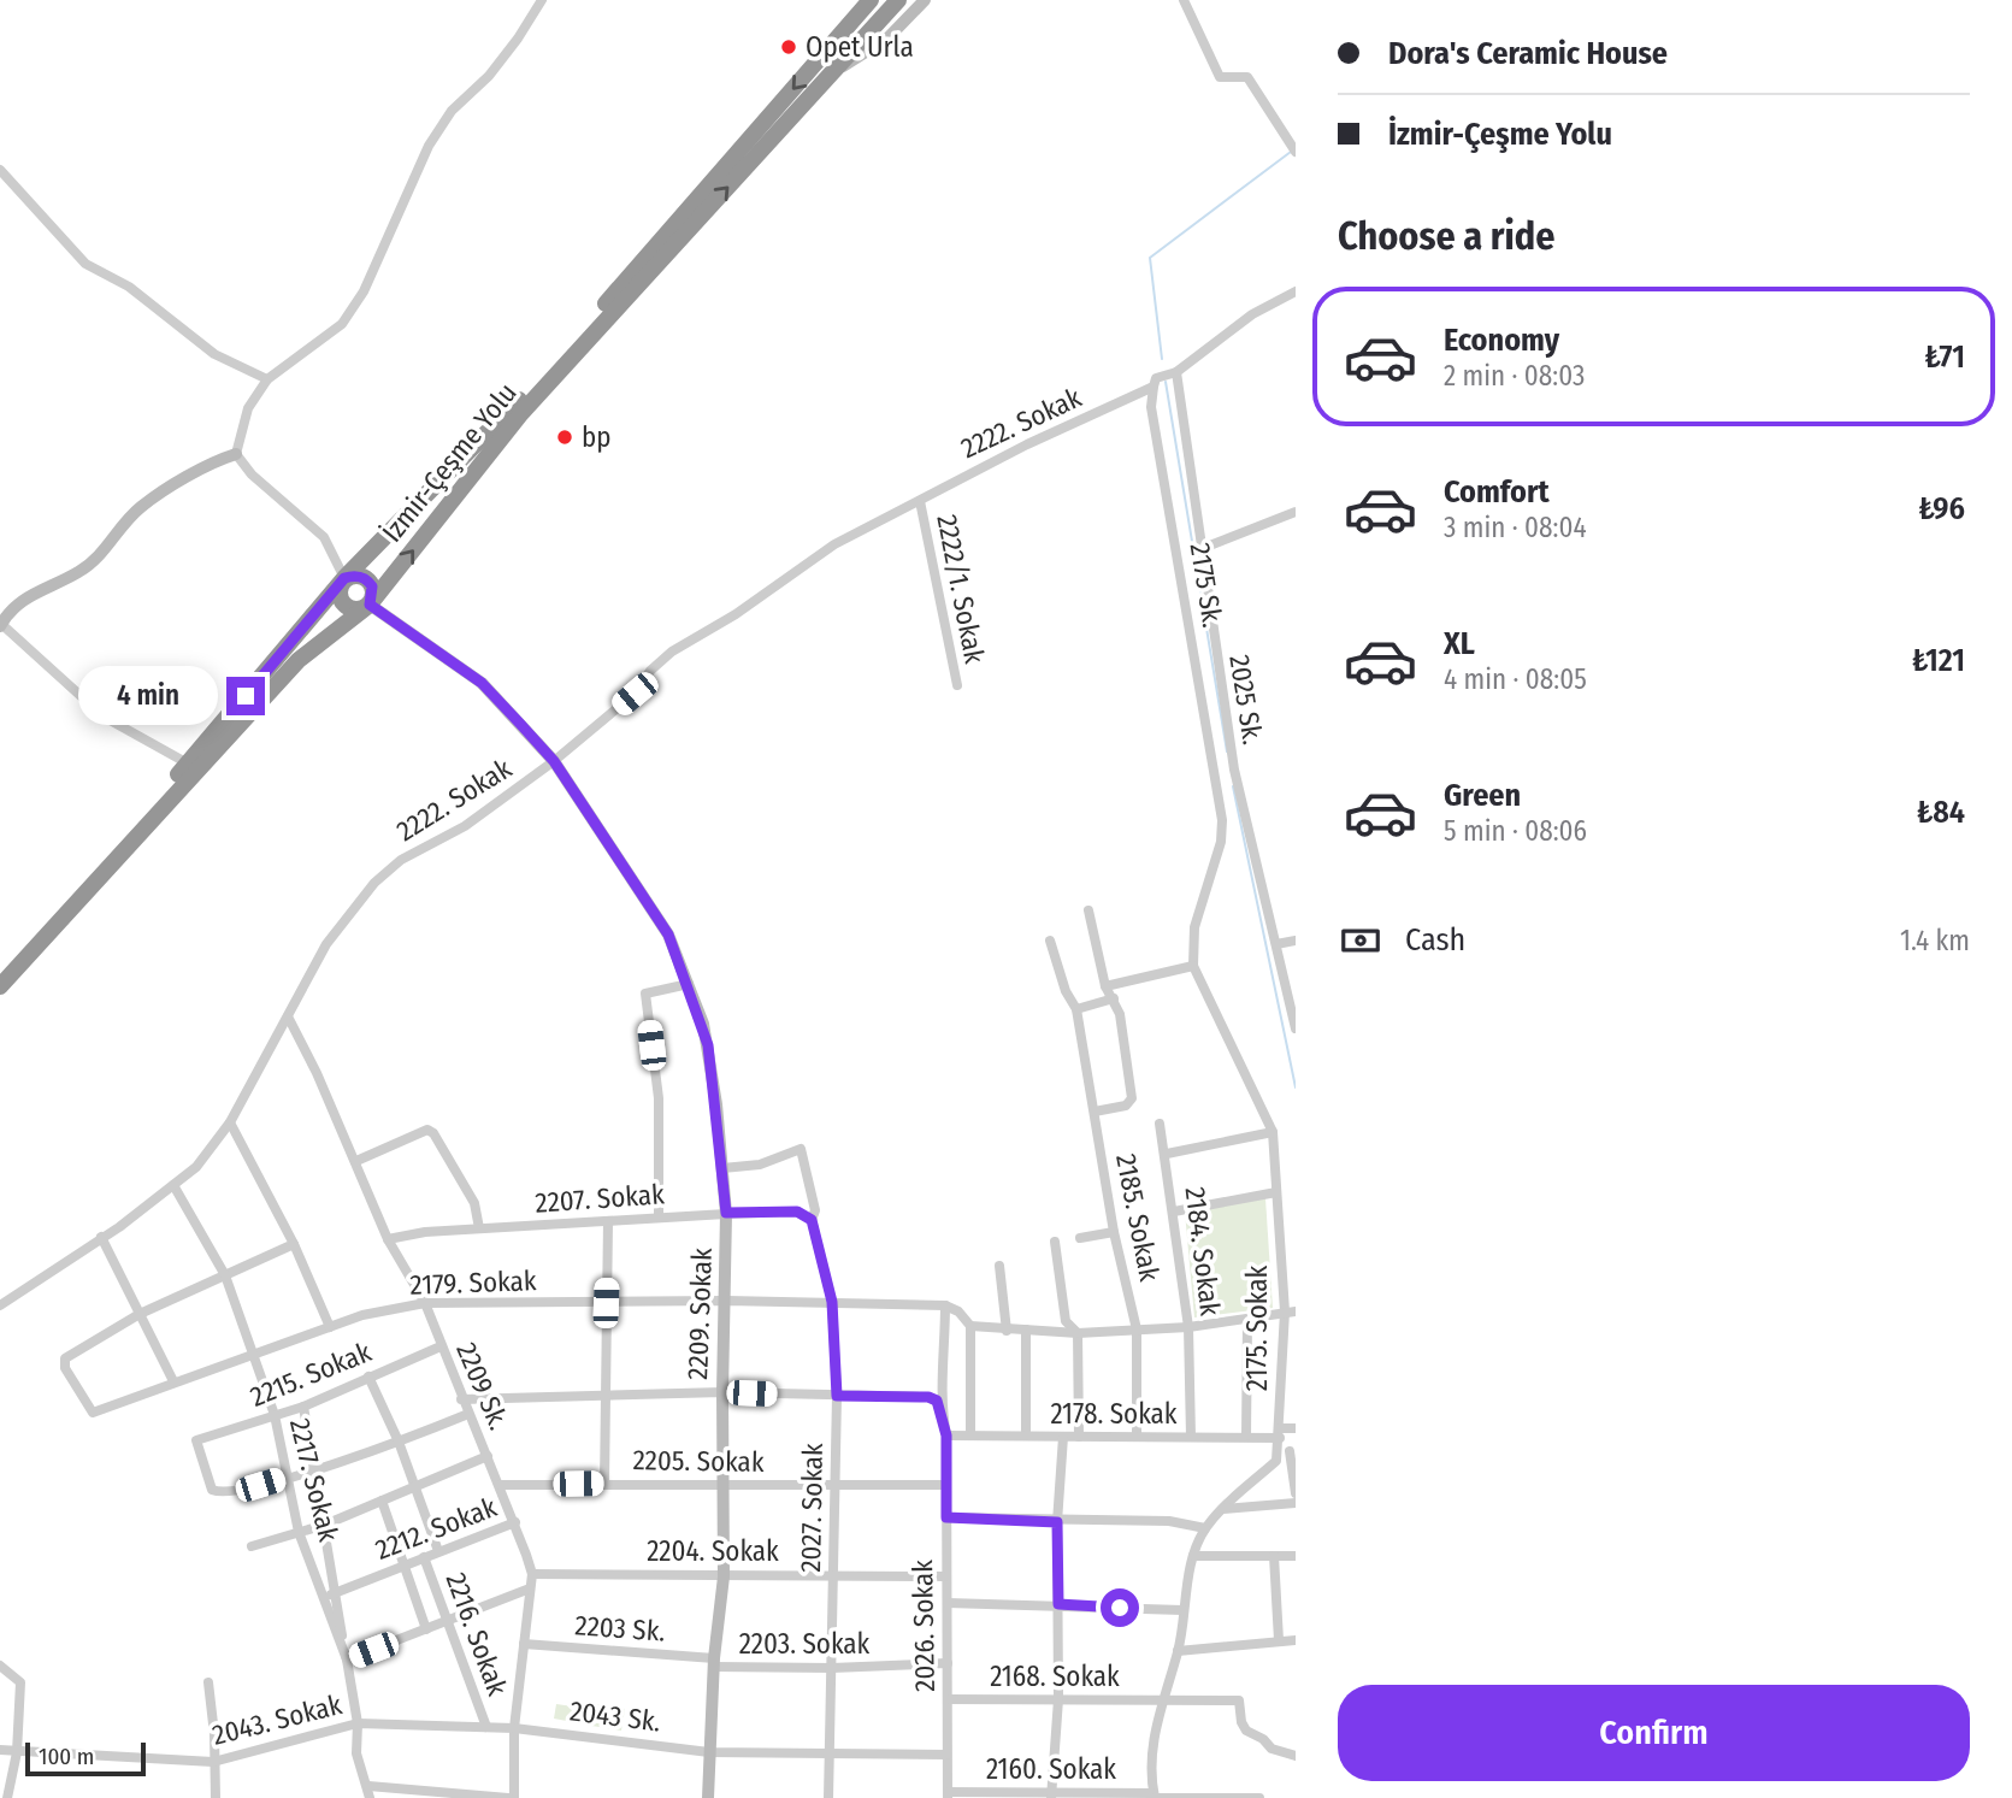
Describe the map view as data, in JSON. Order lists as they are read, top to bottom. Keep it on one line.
{"streets":{"highway":["İzmir-Çeşme Yolu"],"street":["2222. Sokak","2175 Sk.","2222/1. Sokak","2025 Sk.","2207. Sokak","2185. Sokak","2184. Sokak","2179. Sokak","2209. Sokak","2175. Sokak","2215. Sokak","2209 Sk.","2178. Sokak","2205. Sokak","2217. Sokak","2027. Sokak","2212. Sokak","2204. Sokak","2026. Sokak","2203 Sk.","2216. Sokak","2203. Sokak","2168. Sokak","2043 Sk.","2043. Sokak","2160. Sokak"]},"crossings":[["2222. Sokak","2175 Sk."],["2222. Sokak","2222/1. Sokak"],["2222. Sokak","2025 Sk."],["2222. Sokak","2209. Sokak"],["2222. Sokak","2209 Sk."],["2222. Sokak","2217. Sokak"],["İzmir-Çeşme Yolu","2209. Sokak"],["2175 Sk.","2175. Sokak"],["2207. Sokak","2209. Sokak"],["2207. Sokak","2209 Sk."],["2207. Sokak","2027. Sokak"],["2185. Sokak","2178. Sokak"],["2184. Sokak","2178. Sokak"],["2179. Sokak","2209. Sokak"],["2179. Sokak","2209 Sk."],["2179. Sokak","2217. Sokak"],["2179. Sokak","2027. Sokak"],["2179. Sokak","2026. Sokak"],["2209. Sokak","2205. Sokak"],["2209. Sokak","2027. Sokak"],["2209. Sokak","2204. Sokak"],["2209. Sokak","2203 Sk."],["2209. Sokak","2203. Sokak"],["2209. Sokak","2043 Sk."],["2175. Sokak","2178. Sokak"],["2215. Sokak","2209 Sk."],["2215. Sokak","2217. Sokak"],["2209 Sk.","2205. Sokak"],["2209 Sk.","2212. Sokak"],["2209 Sk.","2204. Sokak"],["2209 Sk.","2203 Sk."],["2209 Sk.","2043 Sk."],["2209 Sk.","2043. Sokak"],["2178. Sokak","2026. Sokak"],["2205. Sokak","2027. Sokak"],["2205. Sokak","2026. Sokak"],["2217. Sokak","2212. Sokak"],["2217. Sokak","2043. Sokak"],["2027. Sokak","2204. Sokak"],["2027. Sokak","2203. Sokak"],["2212. Sokak","2216. Sokak"],["2204. Sokak","2026. Sokak"],["2026. Sokak","2203. Sokak"],["2026. Sokak","2168. Sokak"],["2026. Sokak","2160. Sokak"],["2203 Sk.","2203. Sokak"],["2216. Sokak","2043. Sokak"],["2043 Sk.","2043. Sokak"]],"places":["Opet Urla","bp"],"scale_bar":"100 m","page":{"banner":["Dora's Ceramic House","İzmir-Çeşme Yolu"],"heading":"Choose a ride","list":[{"name":"Economy","note":"2 min · 08:03","value":"₺71"},{"name":"Comfort","note":"3 min · 08:04","value":"₺96"},{"name":"XL","note":"4 min · 08:05","value":"₺121"},{"name":"Green","note":"5 min · 08:06","value":"₺84"}],"bubble":"4 min","pay":["Cash","1.4 km"],"buttons":"Confirm","scale":"100 m"}}
